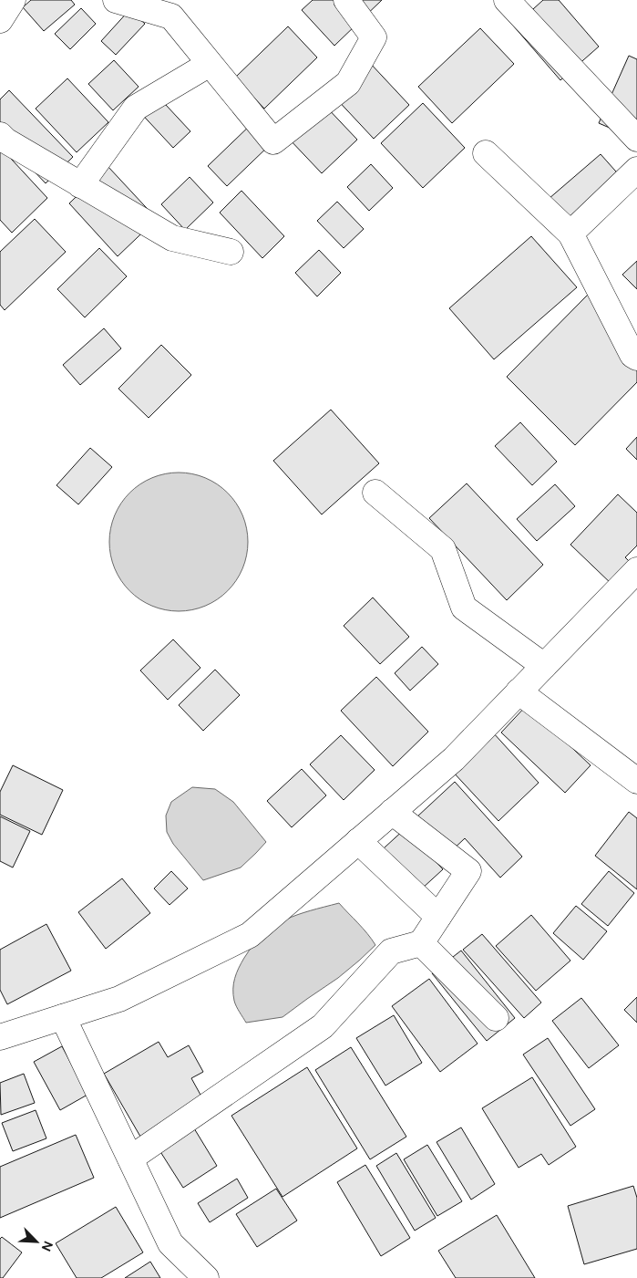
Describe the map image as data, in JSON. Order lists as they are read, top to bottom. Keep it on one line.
{"north":"bottom right"}
